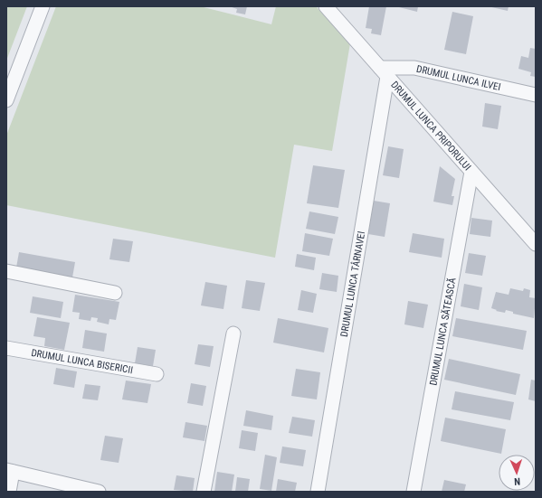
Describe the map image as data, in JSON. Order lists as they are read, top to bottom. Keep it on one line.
{"streets":{"street":["DRUMUL LUNCA ILVEI","DRUMUL LUNCA PRIPORULUI","DRUMUL LUNCA TÂRNAVEI","DRUMUL LUNCA SĂTEASCĂ","DRUMUL LUNCA BISERICII"]},"crossings":[["DRUMUL LUNCA ILVEI","DRUMUL LUNCA PRIPORULUI"],["DRUMUL LUNCA ILVEI","DRUMUL LUNCA TÂRNAVEI"],["DRUMUL LUNCA PRIPORULUI","DRUMUL LUNCA TÂRNAVEI"],["DRUMUL LUNCA PRIPORULUI","DRUMUL LUNCA SĂTEASCĂ"]],"north":"bottom"}
